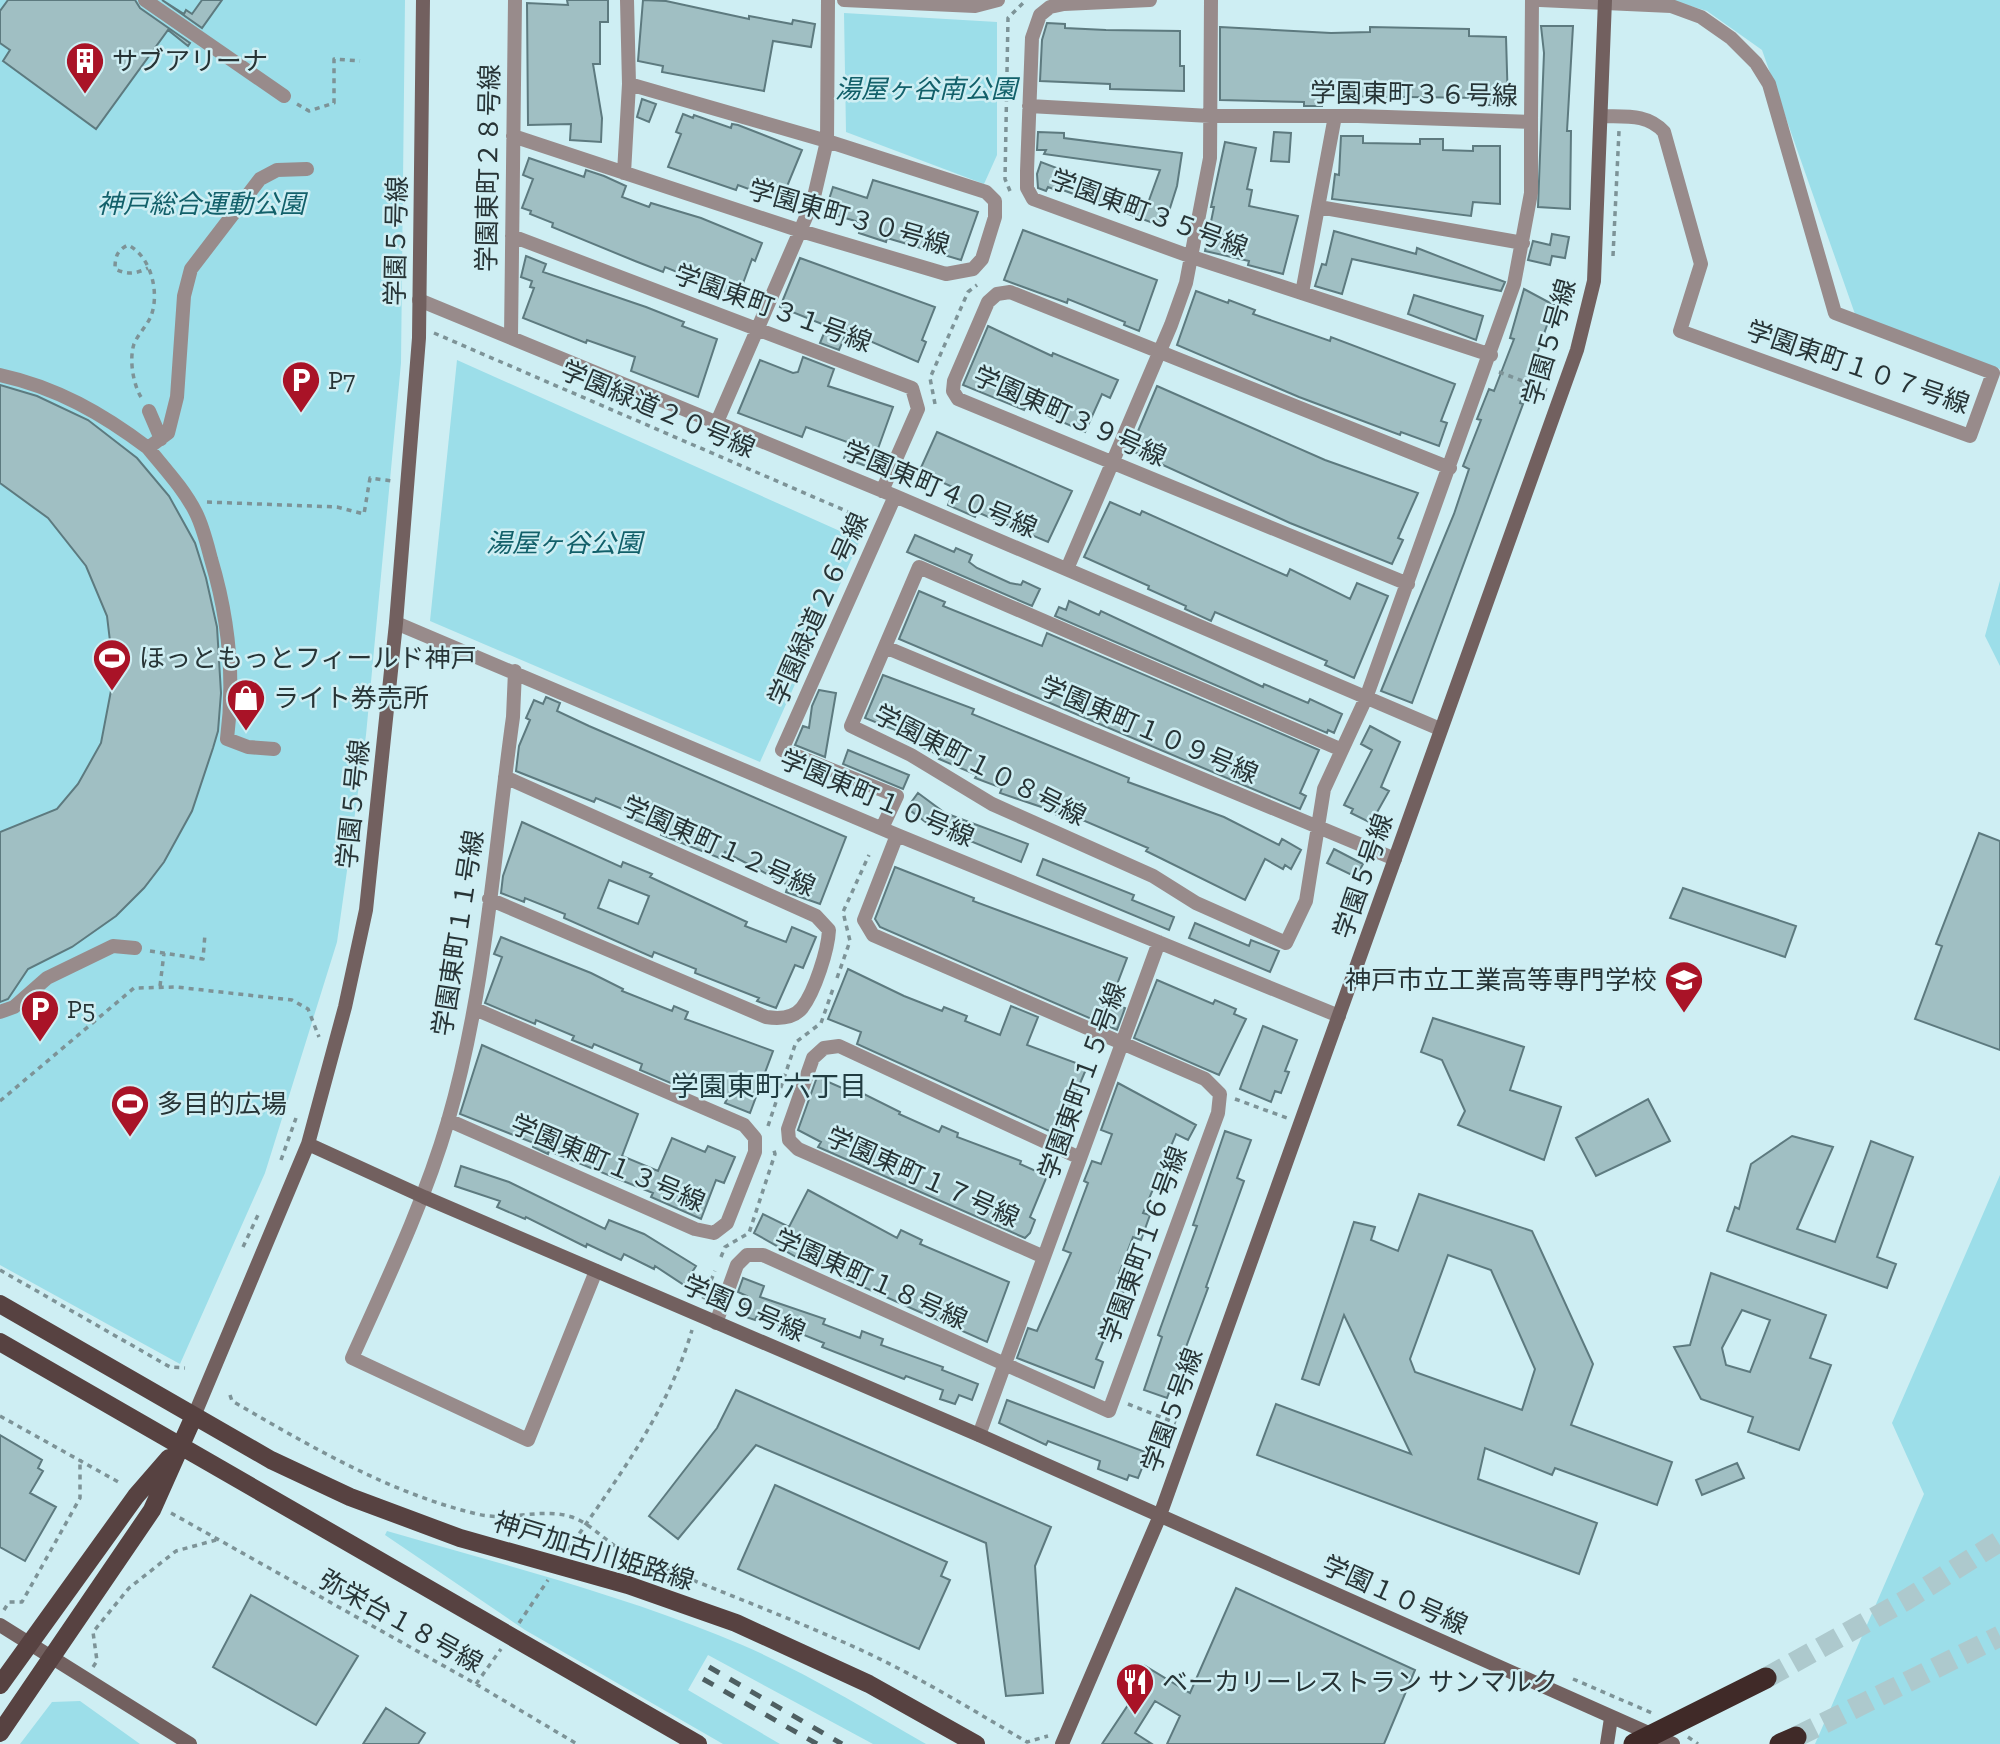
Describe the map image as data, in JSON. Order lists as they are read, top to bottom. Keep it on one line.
{"streets":{"main road":["神戸加古川姫路線"],"street":["学園東町３６号線","学園東町２８号線","学園東町３５号線","学園東町３０号線","学園５号線","学園東町３１号線","学園東町１０７号線","学園東町３９号線","学園東町４０号線","学園緑道２６号線","学園東町１０９号線","学園東町１０８号線","学園東町１０号線","学園東町１２号線","学園東町１１号線","学園東町１５号線","学園東町１３号線","学園東町１７号線","学園東町１６号線","学園東町１８号線","学園９号線","学園１０号線"],"path":["学園緑道２０号線","弥栄台１８号線"]},"crossings":[["学園東町３６号線","学園東町３５号線"],["学園東町３６号線","学園東町３９号線"],["学園東町３６号線","学園東町４０号線"],["学園東町３６号線","学園東町１０８号線"],["学園東町２８号線","学園東町３０号線"],["学園東町２８号線","学園東町３１号線"],["学園東町２８号線","学園東町４０号線"],["学園５号線","学園東町１０７号線"],["学園５号線","学園緑道２０号線"],["学園５号線","学園東町４０号線"],["学園５号線","学園東町１０９号線"],["学園５号線","学園東町１０号線"],["学園５号線","学園９号線"],["学園５号線","神戸加古川姫路線"],["学園５号線","学園１０号線"],["学園東町３１号線","学園東町４０号線"],["学園東町３１号線","学園緑道２６号線"],["学園緑道２０号線","学園緑道２６号線"],["学園東町４０号線","学園緑道２６号線"],["学園東町４０号線","学園東町１０８号線"],["学園緑道２６号線","学園東町１０号線"],["学園東町１０９号線","学園東町１０８号線"],["学園東町１０号線","学園東町１１号線"],["学園東町１０号線","学園東町１５号線"],["学園東町１２号線","学園東町１１号線"],["学園東町１１号線","学園東町１３号線"],["学園東町１１号線","学園９号線"],["学園東町１５号線","学園東町１７号線"],["学園東町１５号線","学園東町１８号線"],["学園東町１５号線","学園９号線"],["学園東町１８号線","学園９号線"],["学園９号線","学園１０号線"]],"districts":["学園東町六丁目"],"parks":["湯屋ヶ谷南公園","神戸総合運動公園","湯屋ヶ谷公園"],"places":{"building":["サブアリーナ"],"parking":["P7","P5"],"sports":["ほっともっとフィールド神戸","多目的広場"],"shop":["ライト券売所"],"school or university":["神戸市立工業高等専門学校"],"restaurant":["ベーカリーレストラン サンマルク"]}}
